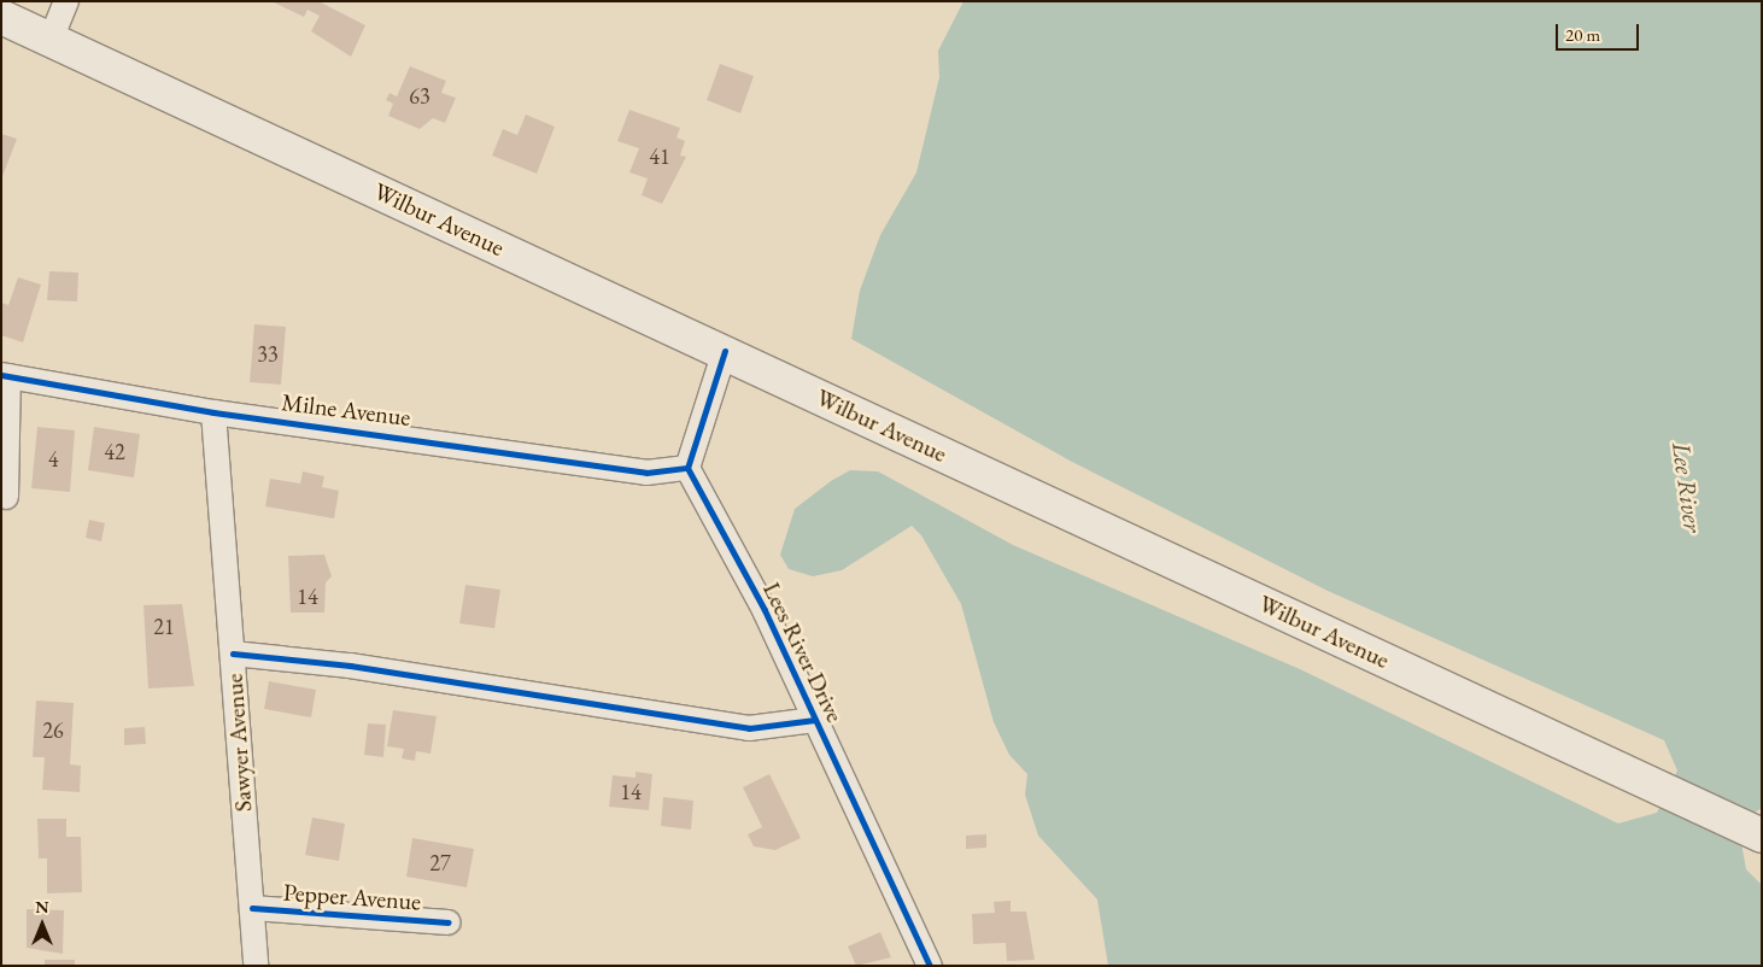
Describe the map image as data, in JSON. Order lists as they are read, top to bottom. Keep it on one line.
{"streets":{"main road":["Wilbur Avenue"],"street":["Milne Avenue","Lees River Drive","Sawyer Avenue","Pepper Avenue"]},"crossings":[["Milne Avenue","Lees River Drive"],["Milne Avenue","Sawyer Avenue"],["Sawyer Avenue","Pepper Avenue"]],"water":["Lee River"],"house_numbers":["63","41","33","42","4","14","21","26","14","27"],"scale_bar":"20 m","north":"top"}
